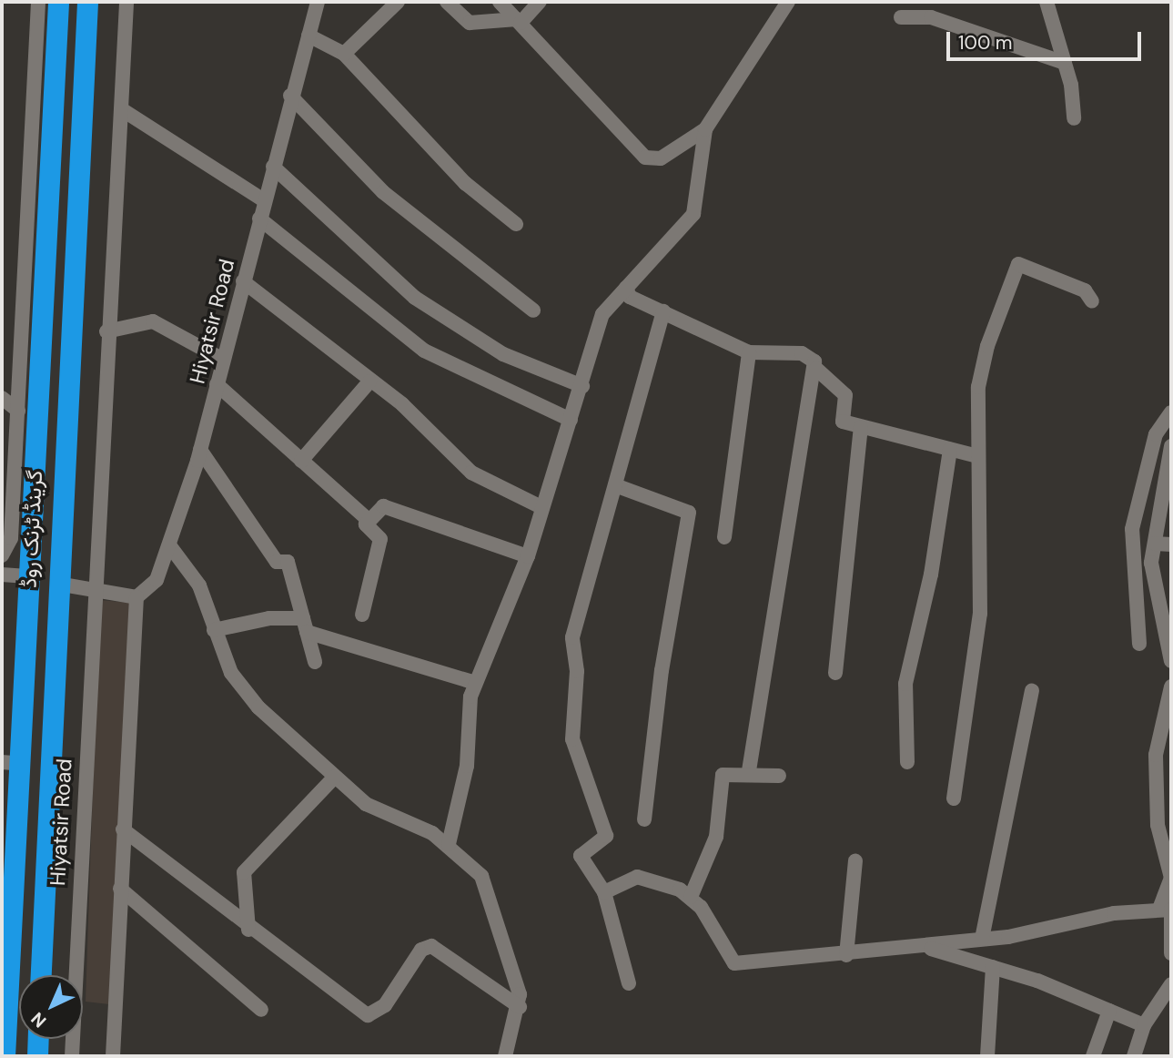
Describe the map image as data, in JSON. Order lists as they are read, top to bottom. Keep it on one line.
{"streets":{"highway":["گرینڈ ٹرنک روڈ"],"street":["Hiyatsir Road"]},"scale_bar":"100 m","north":"bottom left"}
